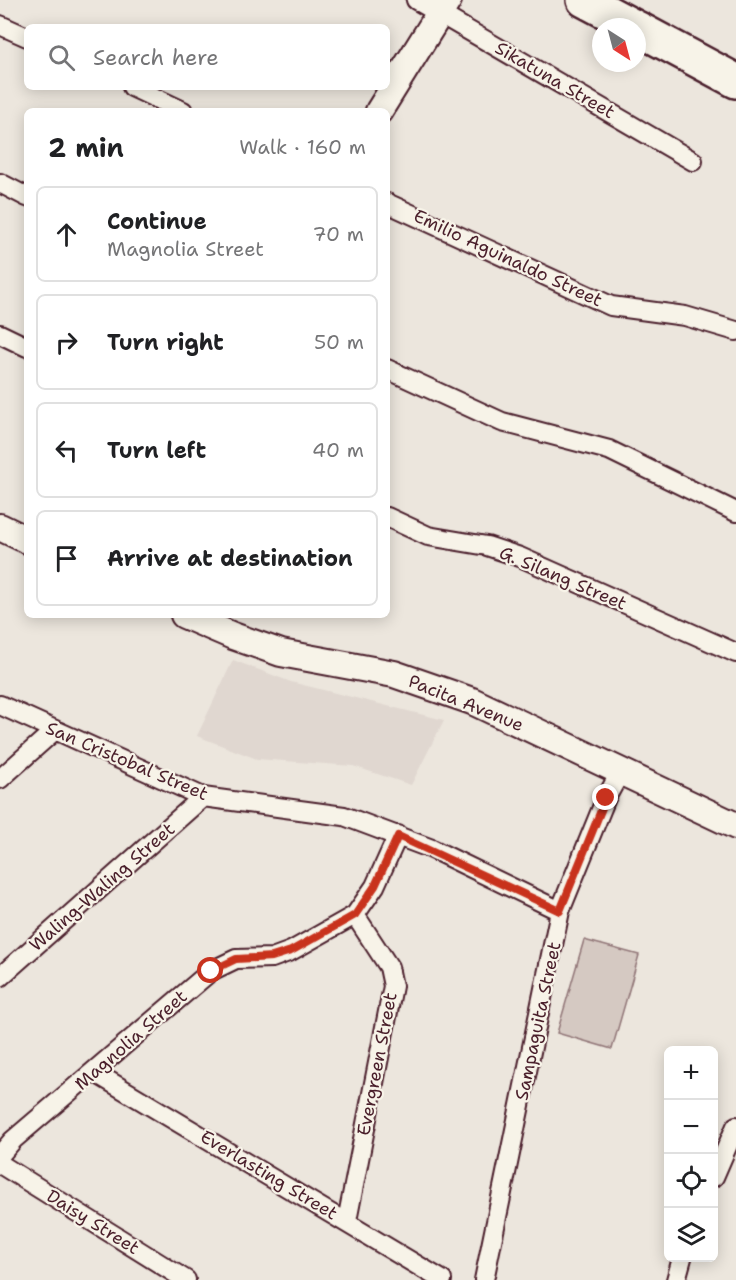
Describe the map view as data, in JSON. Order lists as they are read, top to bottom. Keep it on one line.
{"streets":{"main road":["Pacita Avenue"],"street":["Sikatuna Street","Emilio Aguinaldo Street","G. Silang Street","San Cristobal Street","Waling-Waling Street","Sampaguita Street","Magnolia Street","Evergreen Street","Everlasting Street","Daisy Street"]},"crossings":[["Pacita Avenue","Sampaguita Street"],["San Cristobal Street","Waling-Waling Street"],["San Cristobal Street","Sampaguita Street"],["San Cristobal Street","Magnolia Street"],["Magnolia Street","Evergreen Street"],["Magnolia Street","Everlasting Street"],["Evergreen Street","Everlasting Street"]],"north":"bottom right","page":{"search":"Search here","heading":["2 min","Walk · 160 m"],"list":[["Continue","Magnolia Street","70 m"],["Turn right","50 m"],["Turn left","40 m"],"Arrive at destination"],"map_buttons":["+","−"]}}
